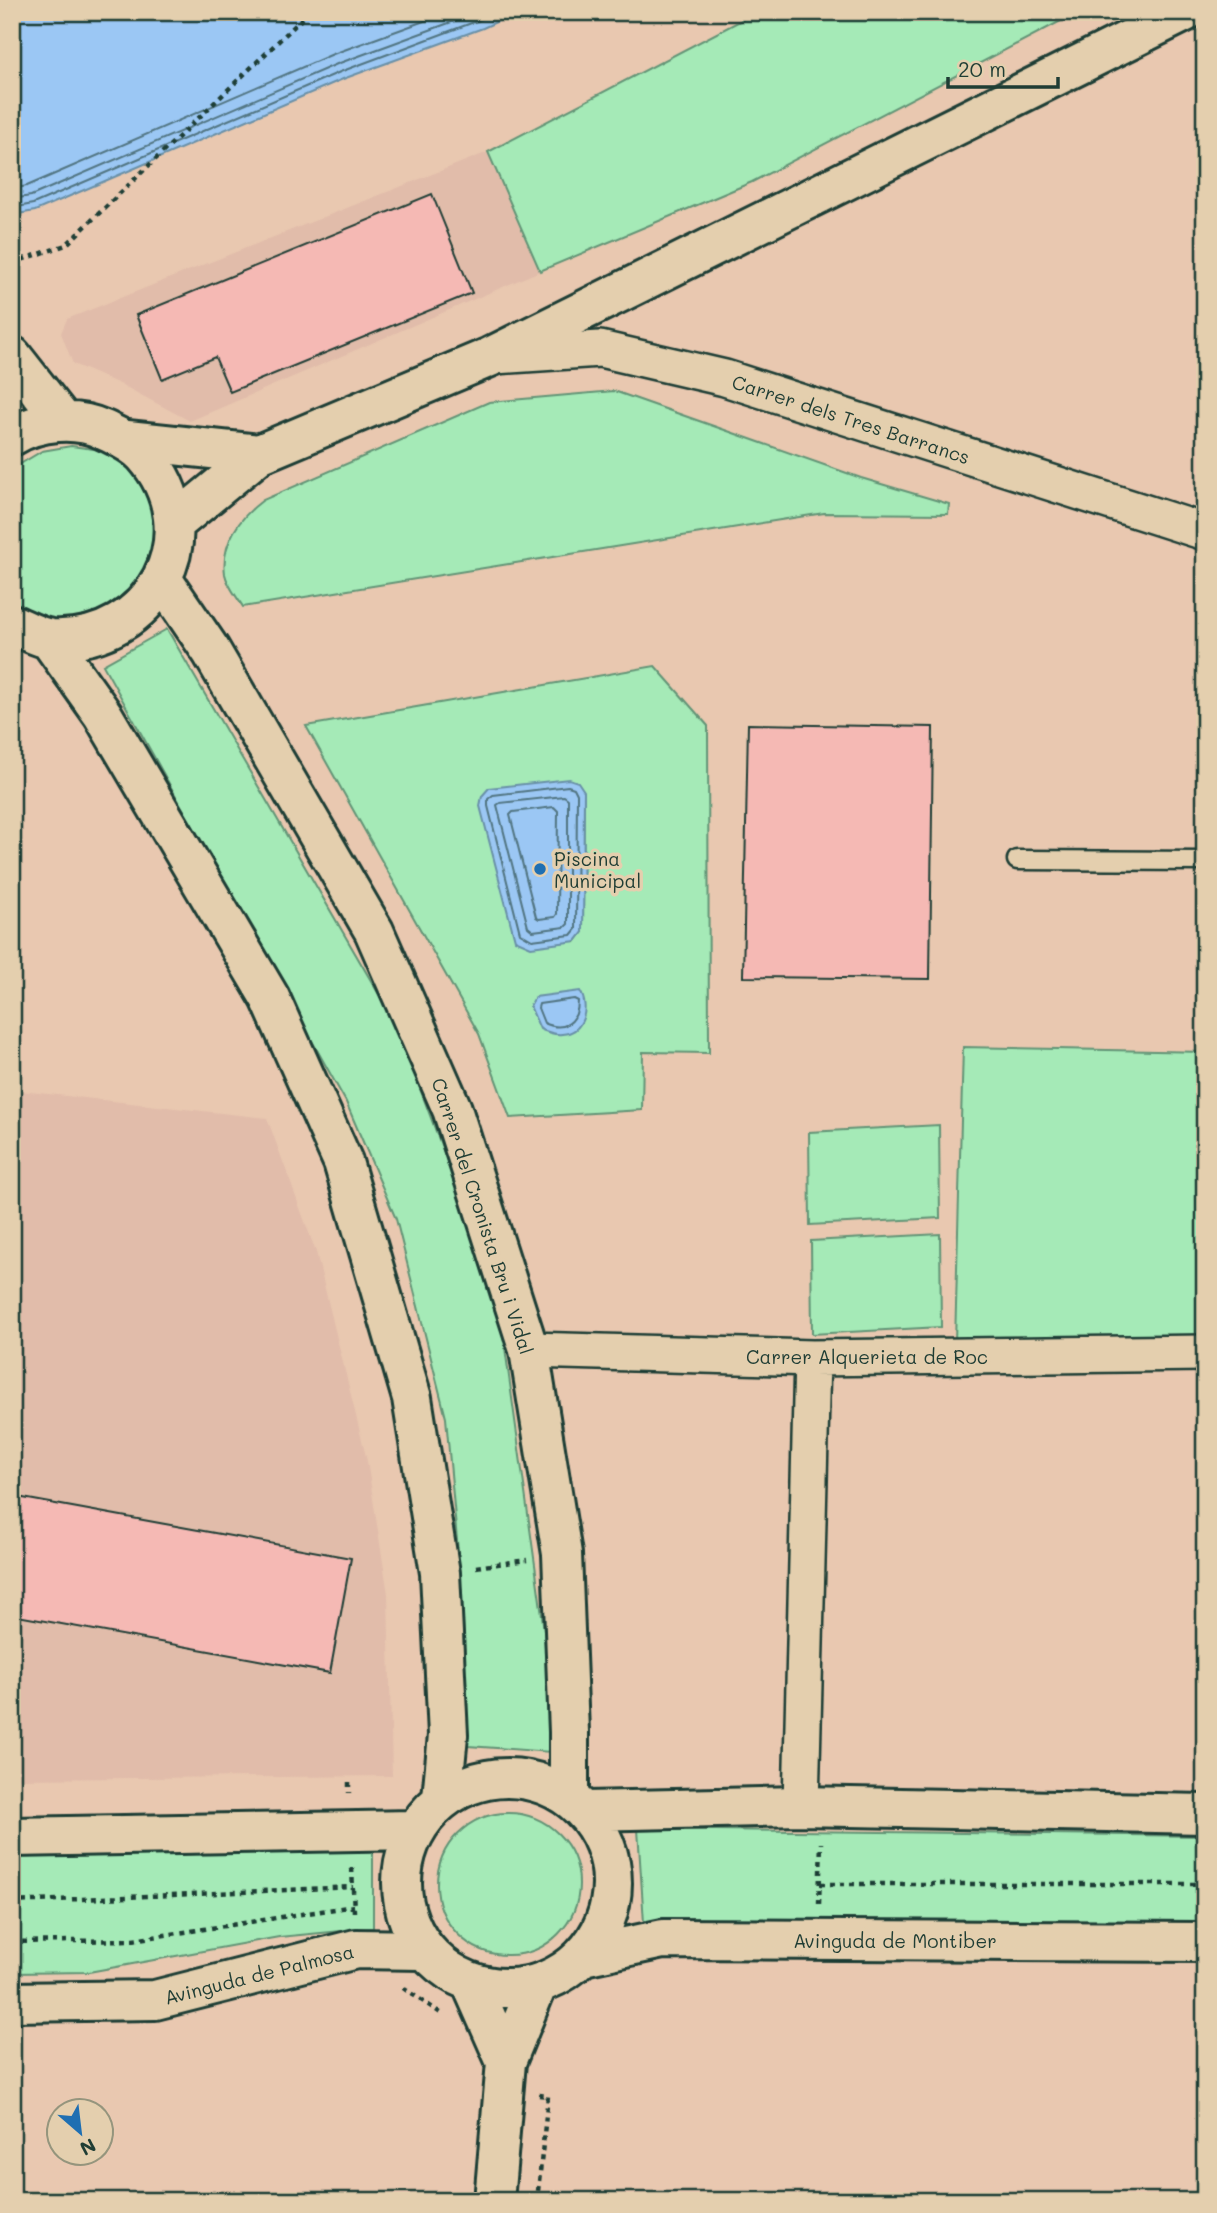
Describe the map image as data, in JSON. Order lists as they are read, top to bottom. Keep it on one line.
{"streets":{"street":["Carrer dels Tres Barrancs","Carrer del Cronista Bru i Vidal","Carrer Alquerieta de Roc","Avinguda de Montiber","Avinguda de Palmosa"]},"crossings":[["Carrer del Cronista Bru i Vidal","Carrer Alquerieta de Roc"],["Carrer del Cronista Bru i Vidal","Avinguda de Montiber"],["Carrer del Cronista Bru i Vidal","Avinguda de Palmosa"],["Avinguda de Montiber","Avinguda de Palmosa"]],"places":["Piscina Municipal"],"scale_bar":"20 m","north":"bottom right"}
